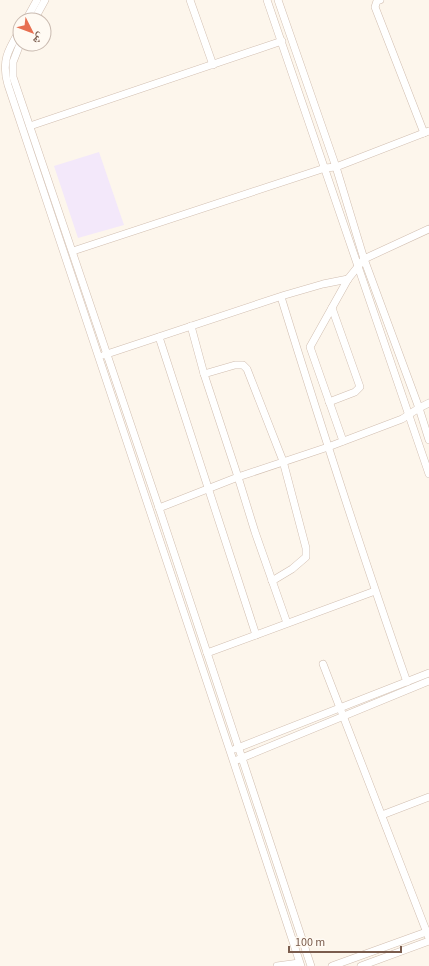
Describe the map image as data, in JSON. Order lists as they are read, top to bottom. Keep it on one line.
{"scale_bar":"100 m","north":"bottom right"}
